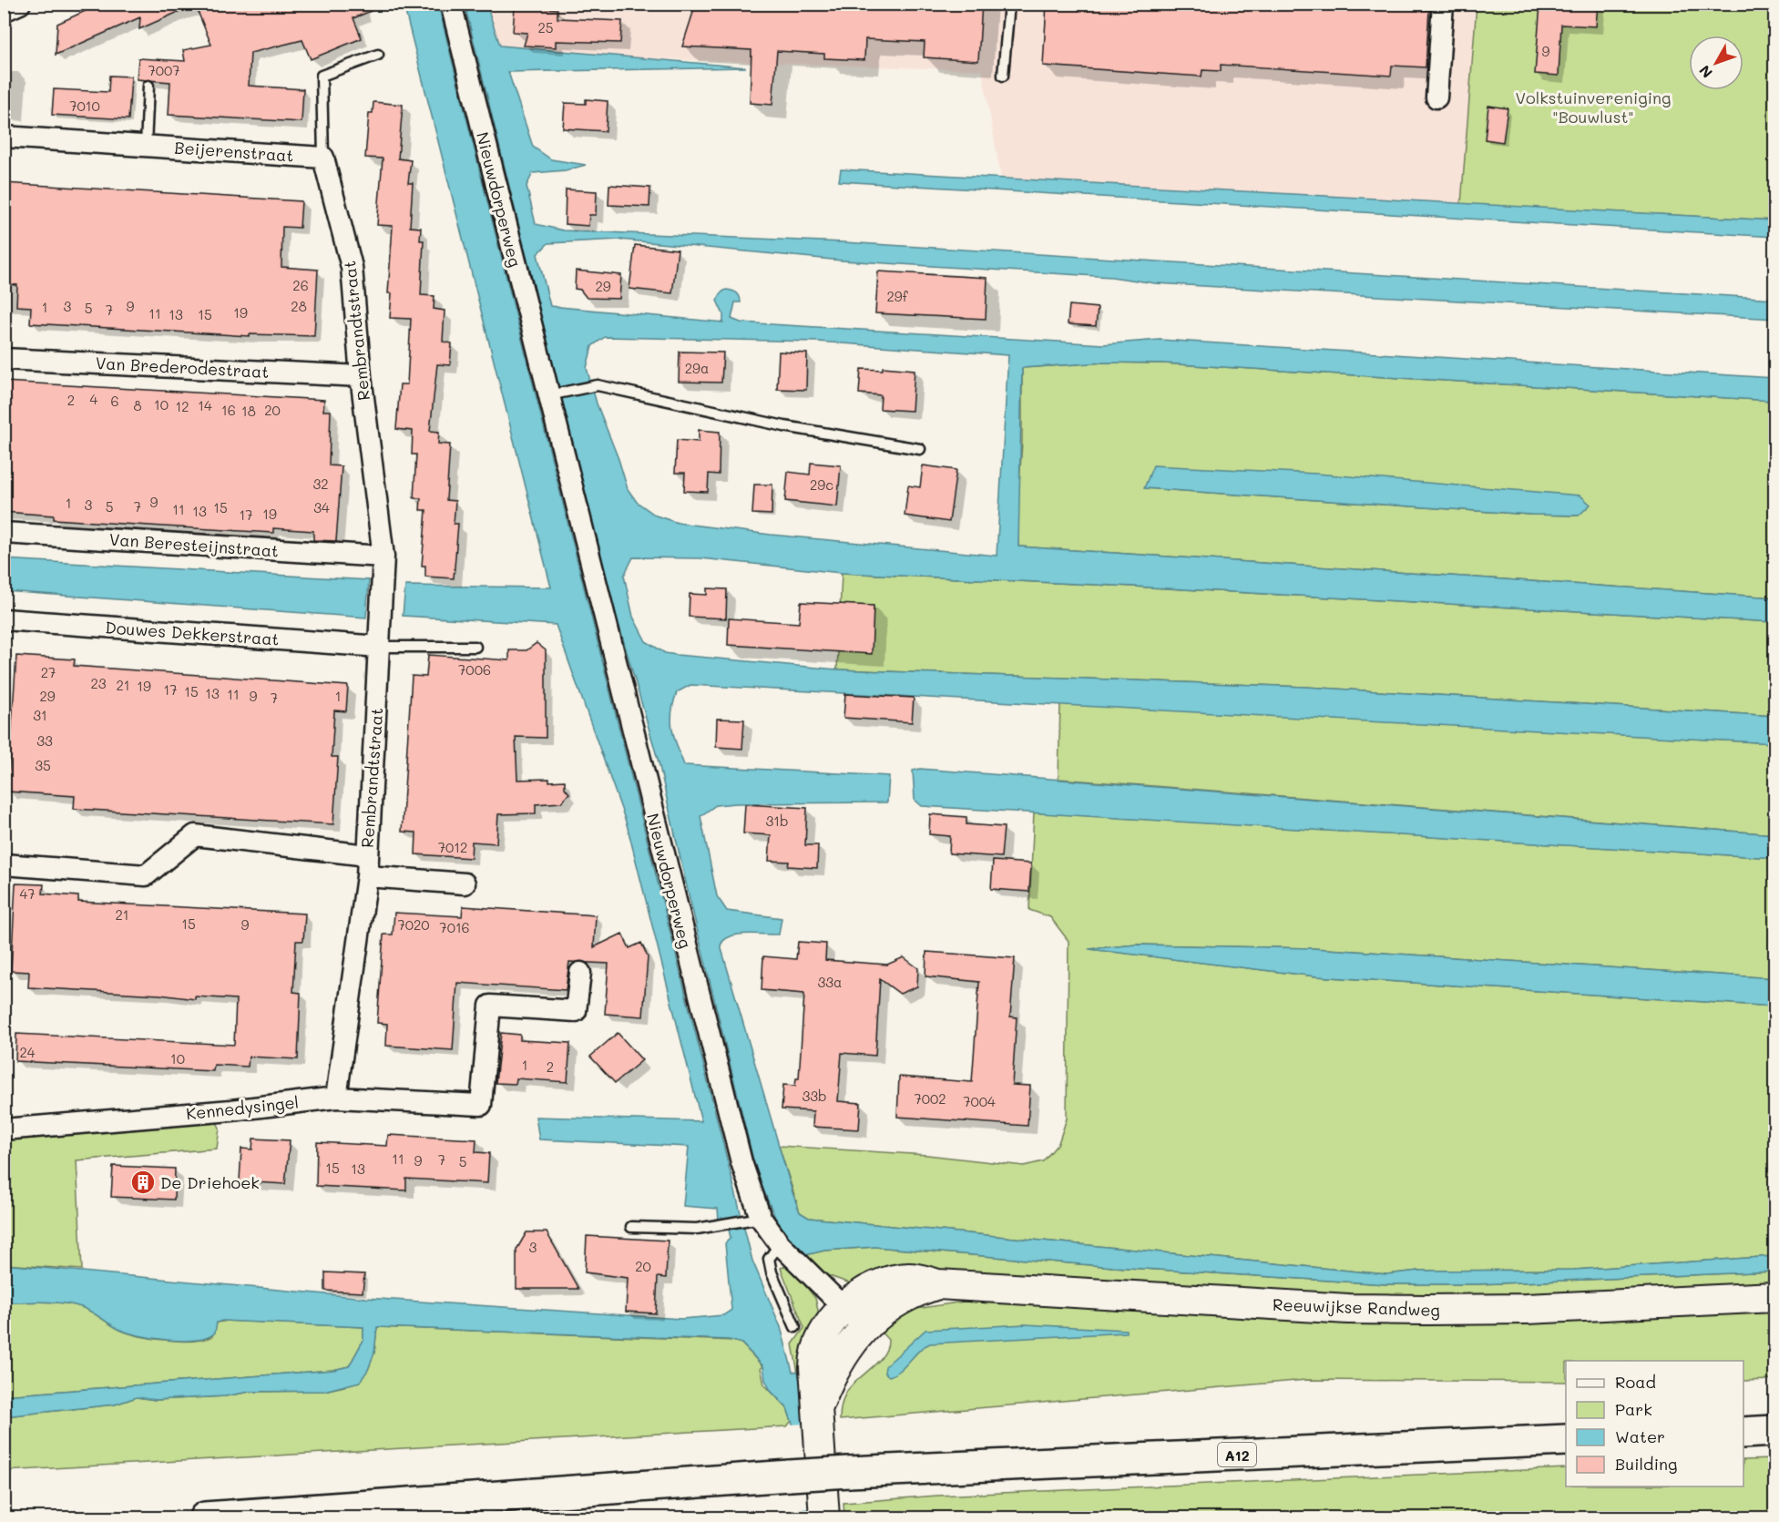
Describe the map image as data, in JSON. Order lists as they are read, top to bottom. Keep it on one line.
{"streets":{"highway":["A12"],"main road":["Reeuwijkse Randweg"],"street":["Beijerenstraat","Nieuwdorperweg","Rembrandtstraat","Van Brederodestraat","Van Beresteijnstraat","Douwes Dekkerstraat","Kennedysingel"]},"crossings":[["Beijerenstraat","Rembrandtstraat"],["Nieuwdorperweg","Reeuwijkse Randweg"],["Rembrandtstraat","Van Brederodestraat"],["Rembrandtstraat","Van Beresteijnstraat"],["Rembrandtstraat","Douwes Dekkerstraat"],["Rembrandtstraat","Kennedysingel"]],"parks":["Volkstuinvereniging \"Bouwlust\""],"places":{"building":["De Driehoek"]},"house_numbers":["25","9","7007","7010","26","29","29f","3","9","28","1","5","7","19","11","13","15","29a","4","2","6","10","8","14","12","16","20","18","32","29c","9","1","3","5","7","15","34","11","13","19","17","7006","27","23","21","19","17","15","13","11","29","9","1","7","31","33","35","31b","7012","47","21","15","9","7020","7016","33a","24","10","1","2","33b","7002","7004","11","7","9","5","15","13","3","20"],"legend":["Road","Park","Water","Building"],"north":"bottom left"}
